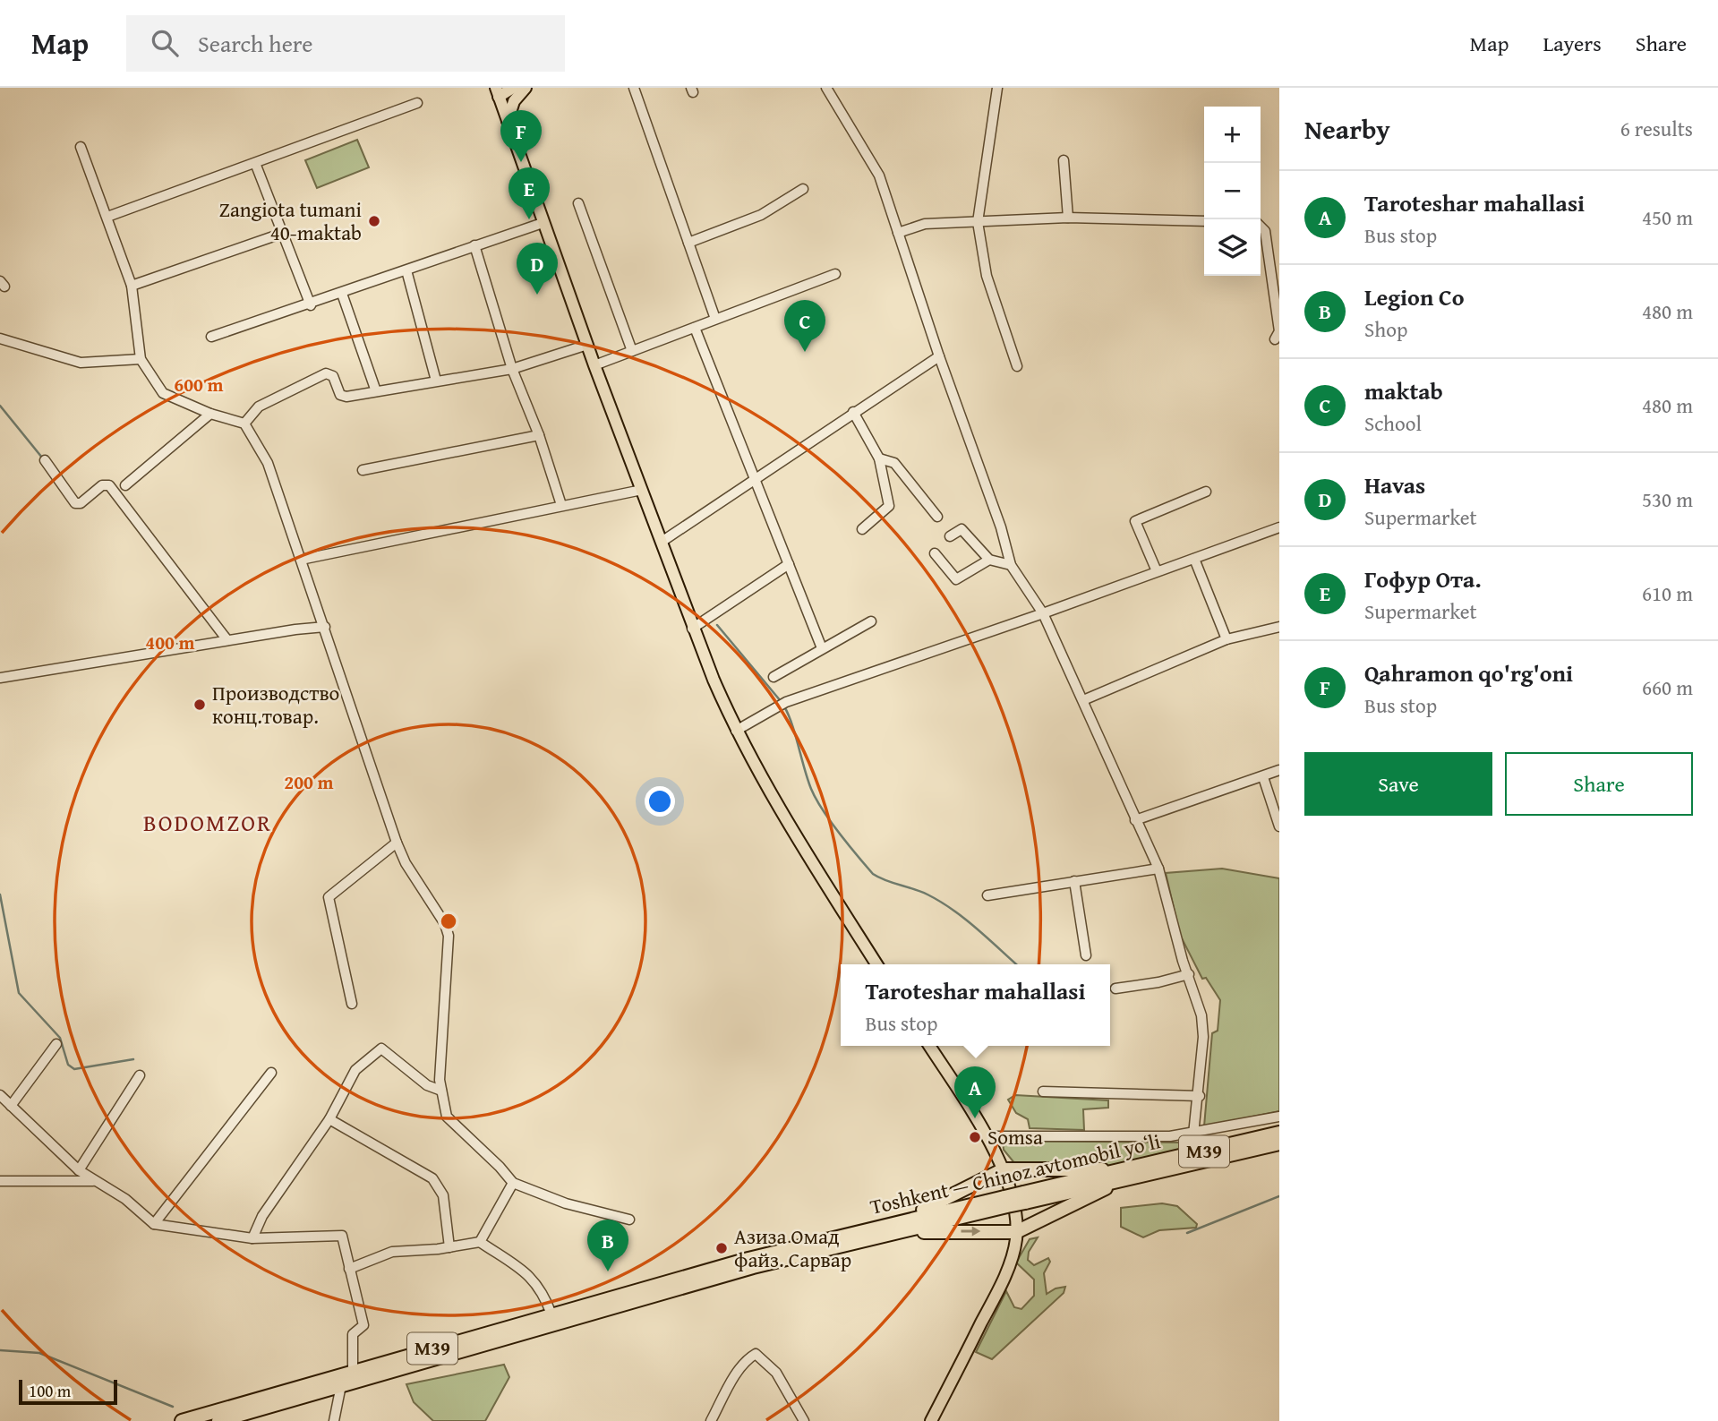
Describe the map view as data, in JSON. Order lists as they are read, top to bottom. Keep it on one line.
{"streets":{"highway":["M39","Toshkent — Chinoz avtomobil yoʻli"]},"districts":["BODOMZOR"],"places":["Zangiota tumani 40-maktab","Производство конц.товар.","Somsa","Азиза Омад файз. Сарвар"],"scale_bar":"100 m","page":{"header":"Map","search":"Search here","nav":["Map","Layers","Share"],"heading":["Nearby","6 results"],"map_buttons":["+","−"],"pins":["F","E","D","C","A","B"],"list":[{"mark":"A","name":"Taroteshar mahallasi","note":"Bus stop","value":"450 m"},{"mark":"B","name":"Legion Co","note":"Shop","value":"480 m"},{"mark":"C","name":"maktab","note":"School","value":"480 m"},{"mark":"D","name":"Havas","note":"Supermarket","value":"530 m"},{"mark":"E","name":"Гофур Ота.","note":"Supermarket","value":"610 m"},{"mark":"F","name":"Qahramon qo'rg'oni","note":"Bus stop","value":"660 m"}],"buttons":["Save","Share"],"popup":["Taroteshar mahallasi","Bus stop"],"scale":"100 m"},"rings":["600 m","400 m","200 m"]}
